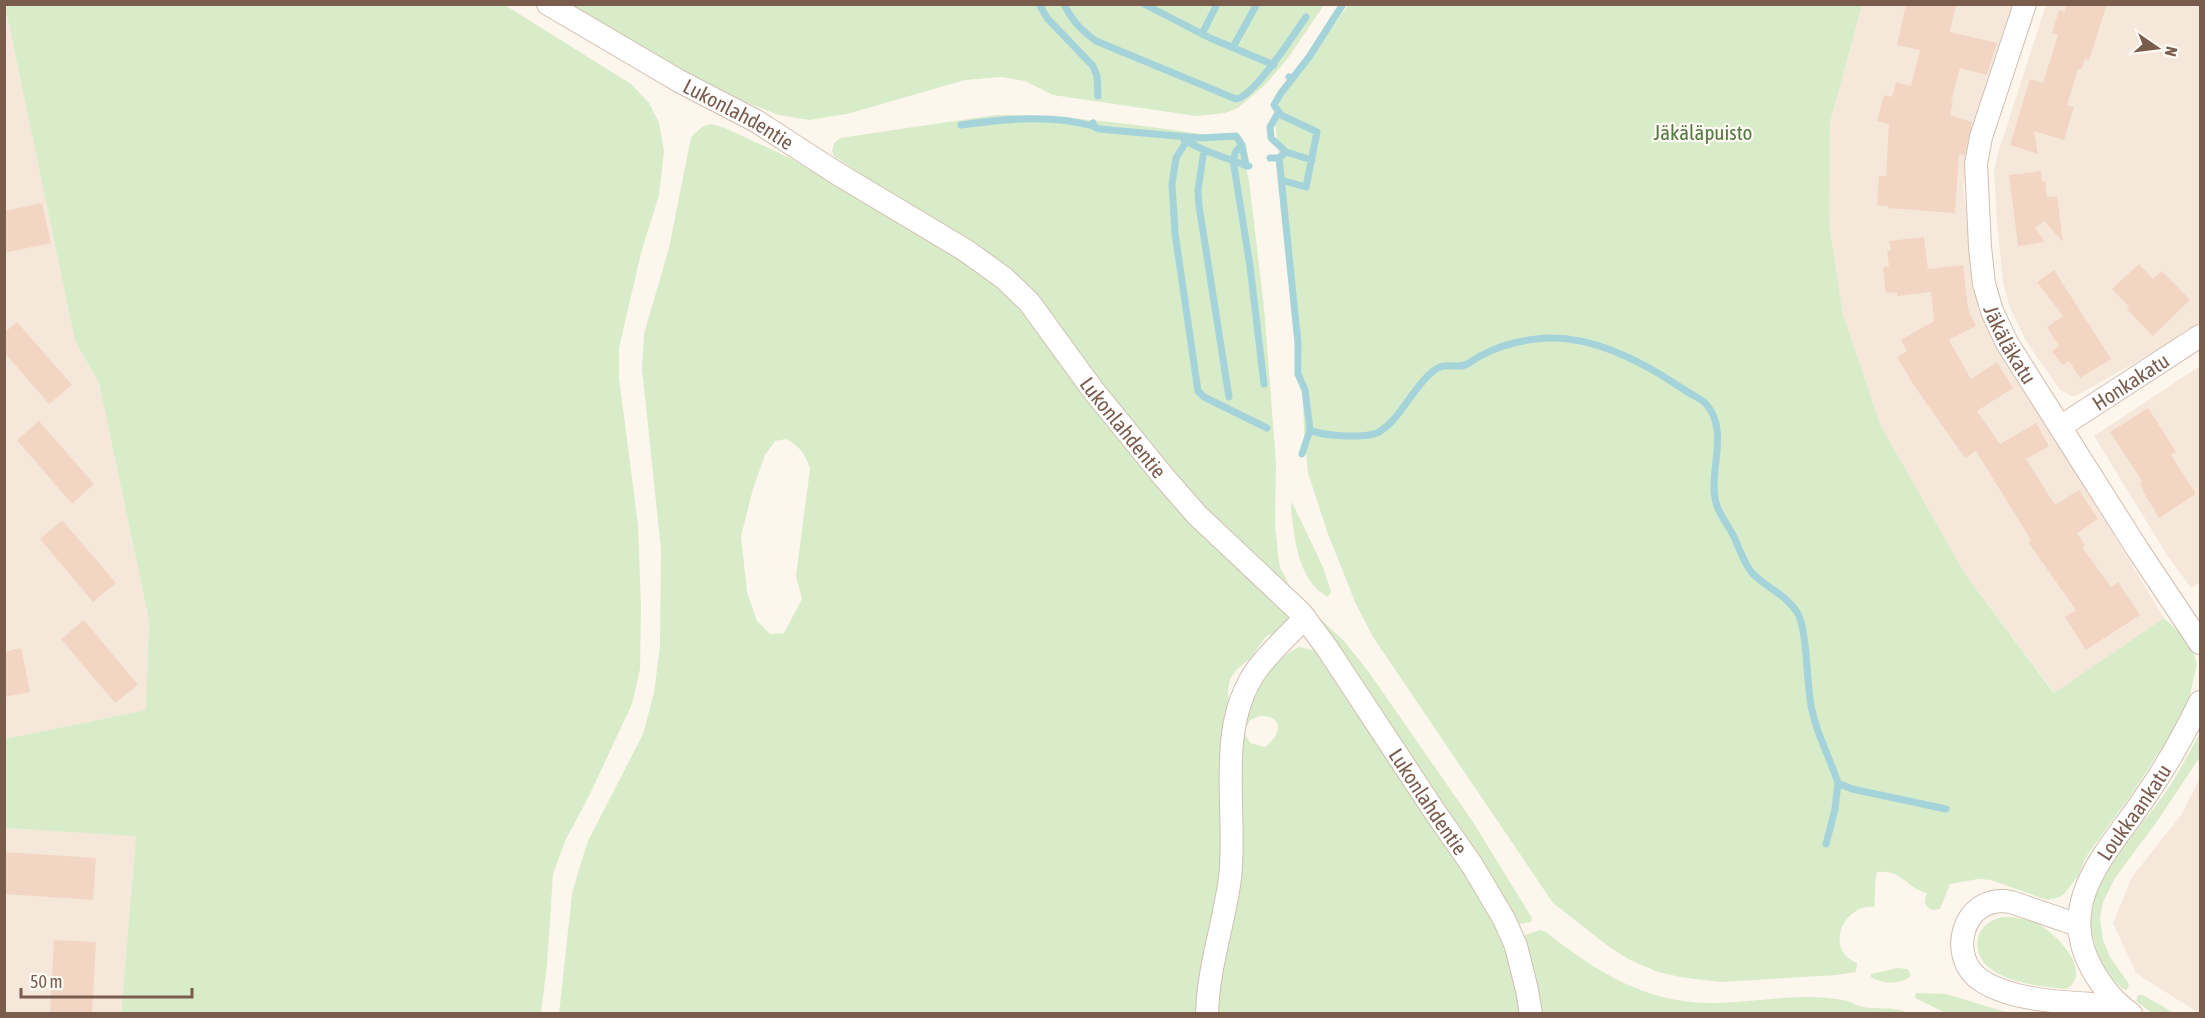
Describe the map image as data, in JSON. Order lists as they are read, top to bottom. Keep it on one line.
{"streets":{"street":["Lukonlahdentie","Jäkäläkatu","Honkakatu","Loukkaankatu"]},"crossings":[["Jäkäläkatu","Honkakatu"]],"parks":["Jäkäläpuisto"],"scale_bar":"50 m","north":"right"}
